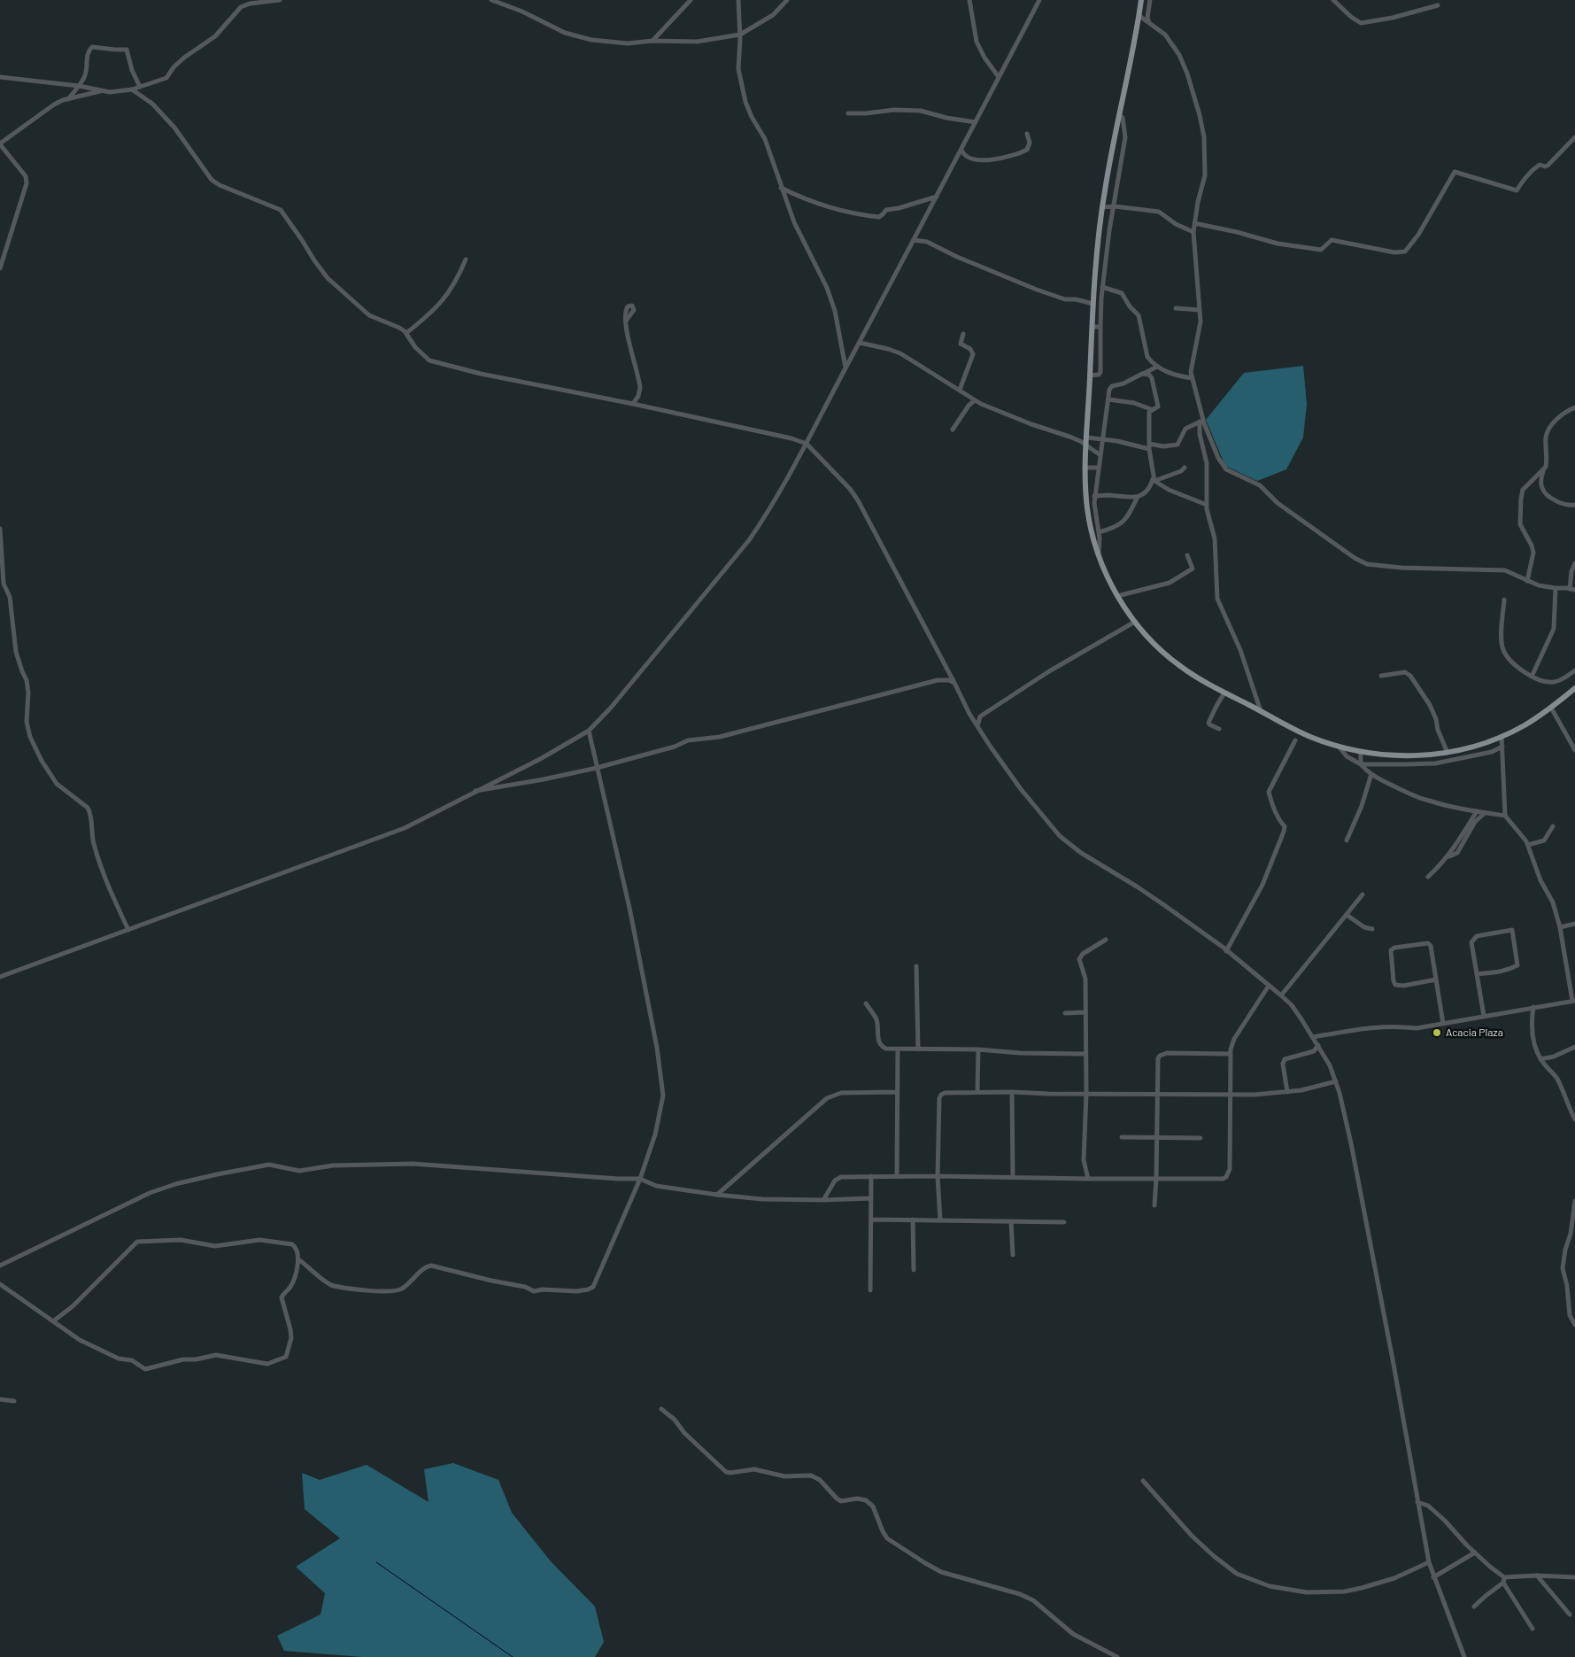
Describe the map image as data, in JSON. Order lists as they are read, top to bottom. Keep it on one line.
{"places":["Acacia Plaza"]}
